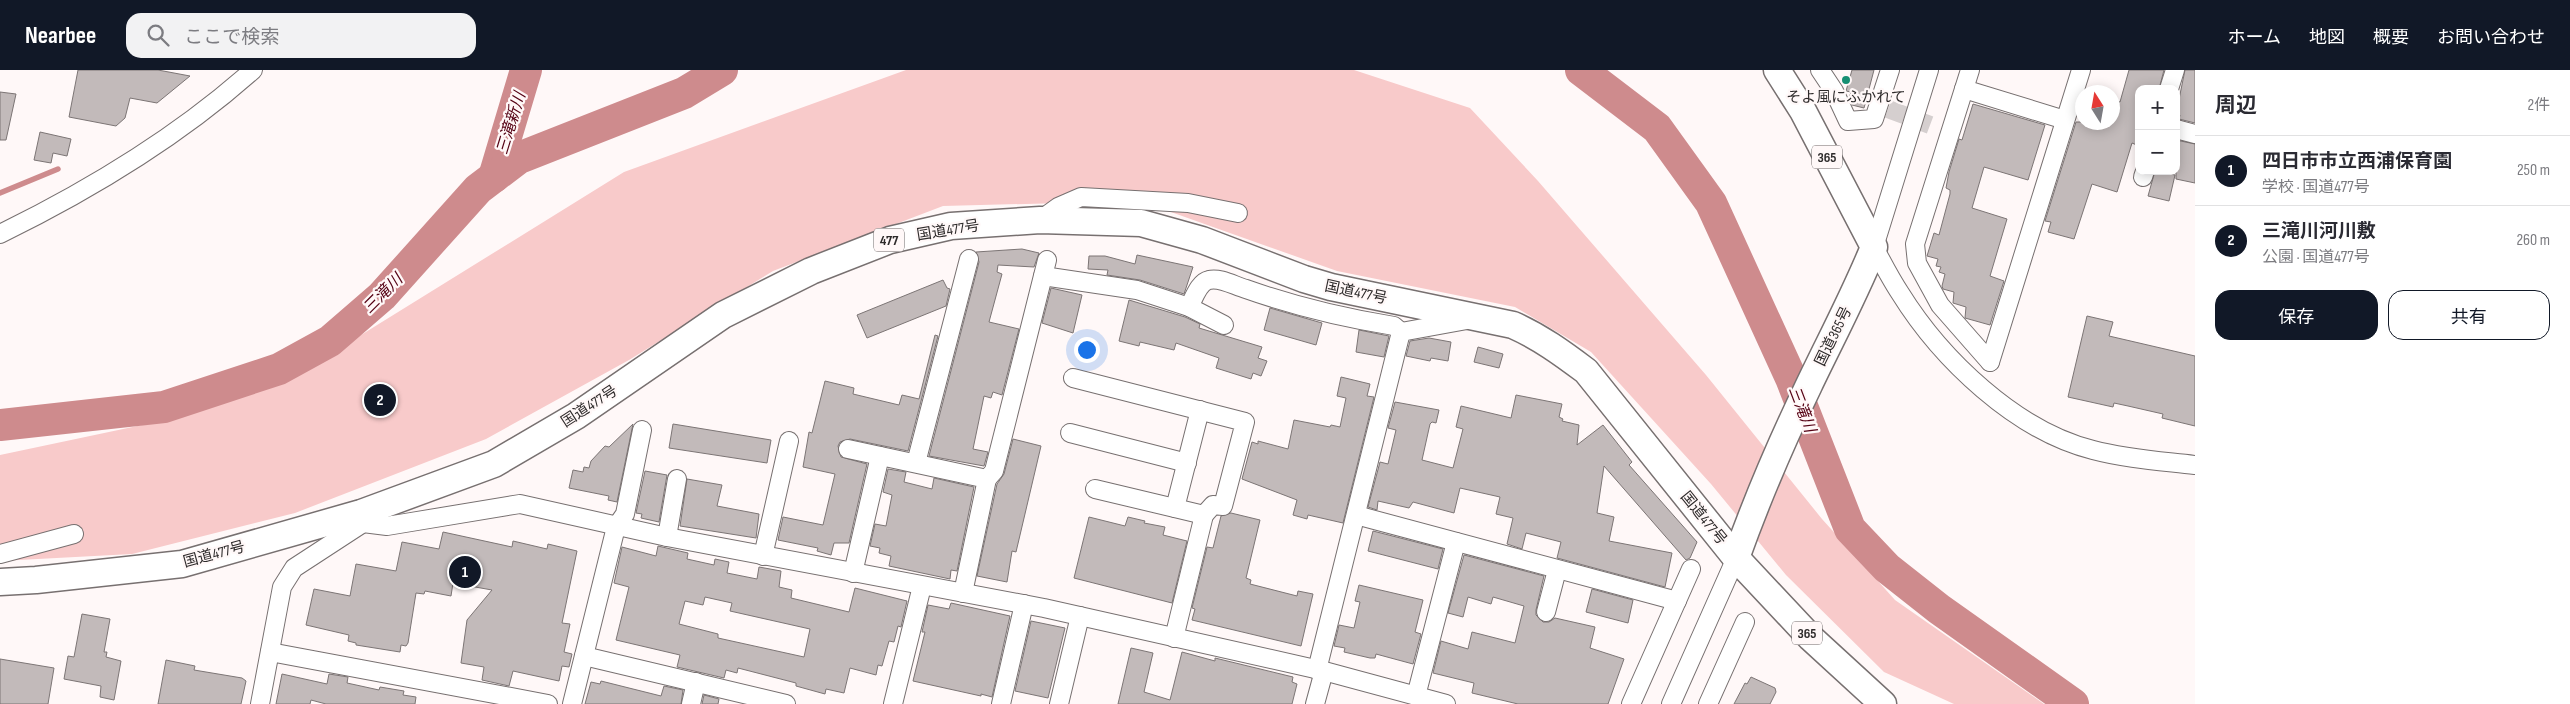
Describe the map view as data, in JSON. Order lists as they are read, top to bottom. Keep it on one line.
{"streets":{"highway":["365","国道477号","477","国道365号"]},"crossings":[["365","国道477号"],["365","国道365号"],["国道477号","国道365号"]],"water":["三滝新川","三滝川"],"places":["そよ風にふかれて"],"north":"top","page":{"header":"Nearbee","search":"ここで検索","nav":["ホーム","地図","概要","お問い合わせ"],"heading":["周辺","2件"],"map_buttons":["+","−"],"list":[{"mark":"1","name":"四日市市立西浦保育園","note":"学校 · 国道477号","value":"250 m"},{"mark":"2","name":"三滝川河川敷","note":"公園 · 国道477号","value":"260 m"}],"buttons":["保存","共有"],"pins":["2","1"]}}
